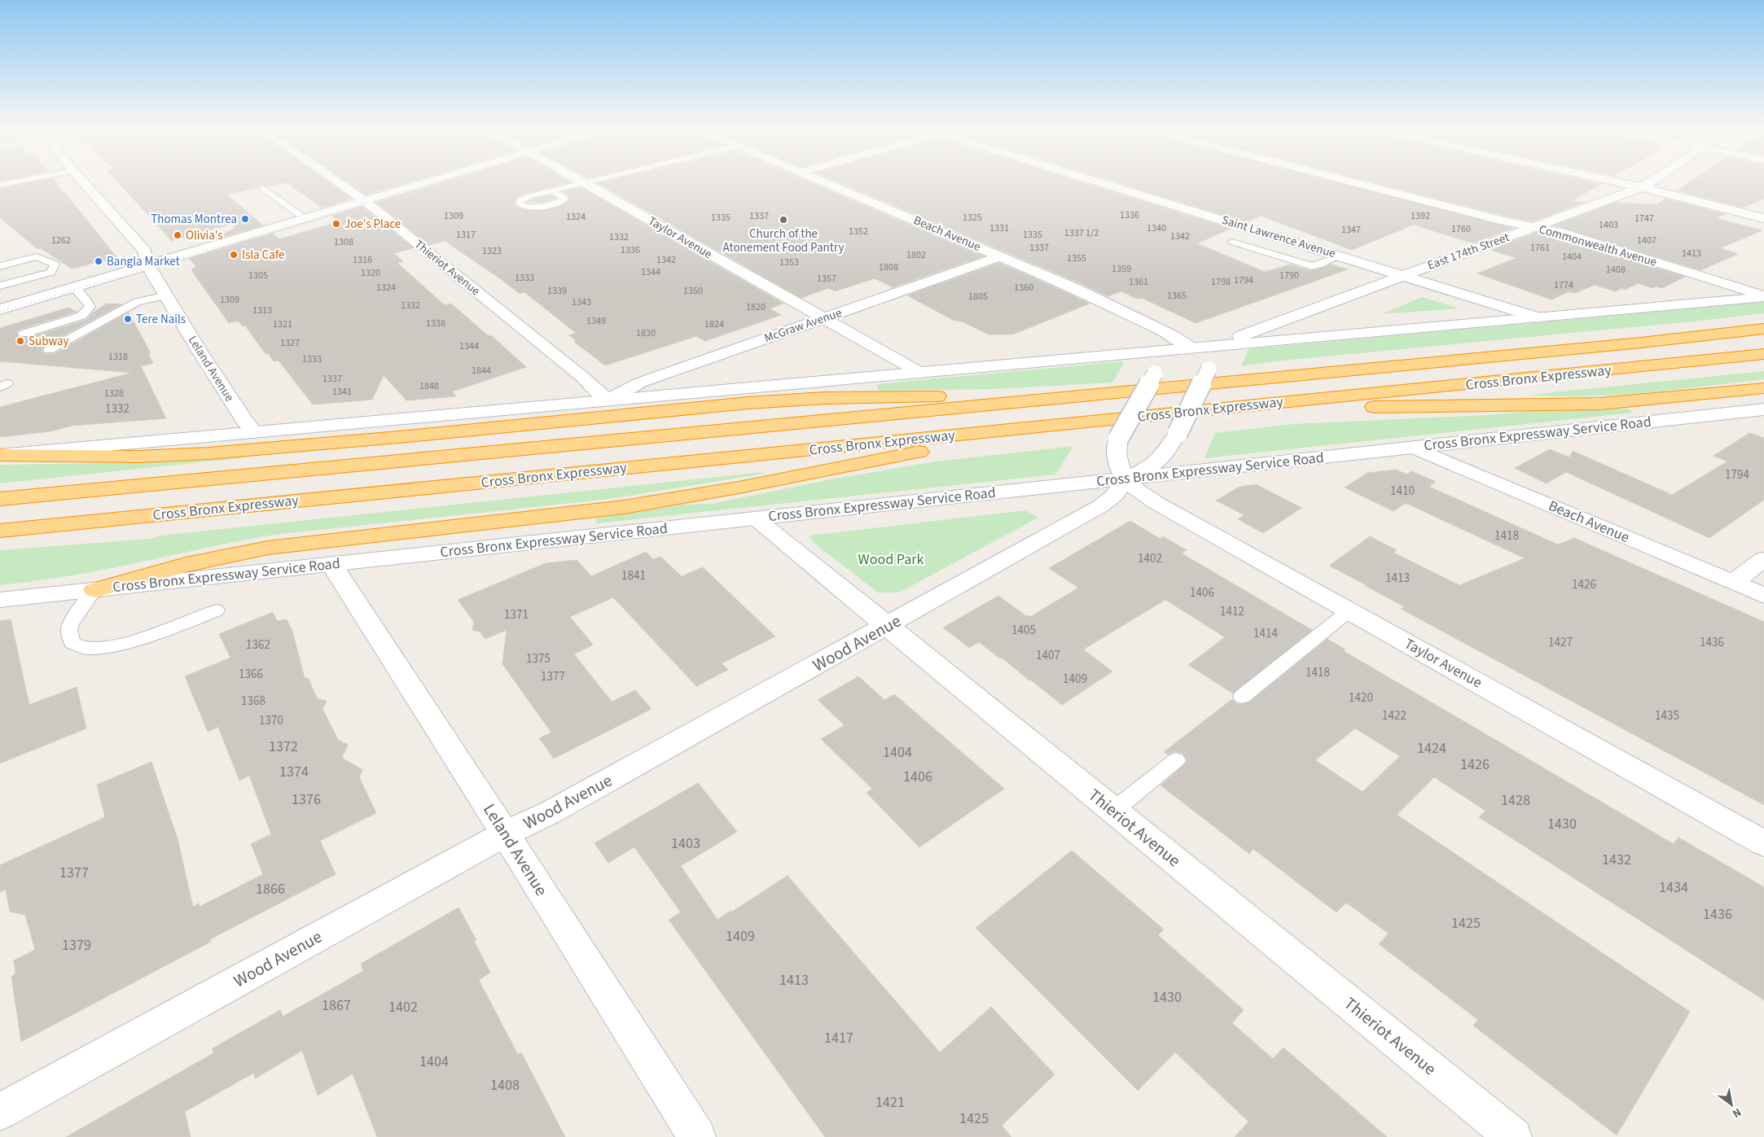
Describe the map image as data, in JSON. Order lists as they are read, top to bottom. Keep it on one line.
{"streets":{"highway":["Cross Bronx Expressway"],"street":["Beach Avenue","Saint Lawrence Avenue","Taylor Avenue","Commonwealth Avenue","East 174th Street","Thieriot Avenue","McGraw Avenue","Leland Avenue","Cross Bronx Expressway Service Road","Wood Avenue"]},"crossings":[["Beach Avenue","East 174th Street"],["Beach Avenue","McGraw Avenue"],["Beach Avenue","Cross Bronx Expressway Service Road"],["Saint Lawrence Avenue","East 174th Street"],["Taylor Avenue","East 174th Street"],["Taylor Avenue","McGraw Avenue"],["Taylor Avenue","Cross Bronx Expressway Service Road"],["Taylor Avenue","Wood Avenue"],["Commonwealth Avenue","East 174th Street"],["East 174th Street","Cross Bronx Expressway Service Road"],["East 174th Street","Wood Avenue"],["Thieriot Avenue","McGraw Avenue"],["Thieriot Avenue","Cross Bronx Expressway Service Road"],["Thieriot Avenue","Wood Avenue"],["Leland Avenue","Cross Bronx Expressway Service Road"],["Leland Avenue","Wood Avenue"],["Cross Bronx Expressway Service Road","Wood Avenue"]],"parks":["Wood Park"],"places":["Thomas Montrea","Church of the Atonement Food Pantry","Joe's Place","Olivia's","Isla Cafe","Bangla Market","Tere Nails","Subway"],"house_numbers":["1336","1309","1337","1392","1324","1335","1325","1747","1403","1331","1340","1760","1347","1352","1337 1/2","1317","1335","1342","1332","1262","1407","1308","1337","1761","1336","1323","1413","1802","1404","1355","1316","1342","1353","1808","1359","1408","1344","1320","1305","1790","1333","1357","1794","1361","1798","1774","1324","1360","1339","1350","1365","1805","1309","1343","1332","1820","1313","1349","1338","1321","1824","1830","1327","1344","1318","1333","1844","1337","1848","1341","1328","1332","1794","1410","1418","1402","1841","1413","1426","1406","1412","1371","1405","1414","1427","1436","1362","1407","1375","1418","1366","1377","1409","1420","1368","1422","1435","1370","1372","1424","1404","1426","1374","1406","1376","1428","1430","1403","1432","1377","1434","1866","1436","1425","1409","1379","1413","1430","1867","1402","1417","1404","1408","1421","1425"],"north":"bottom right"}
